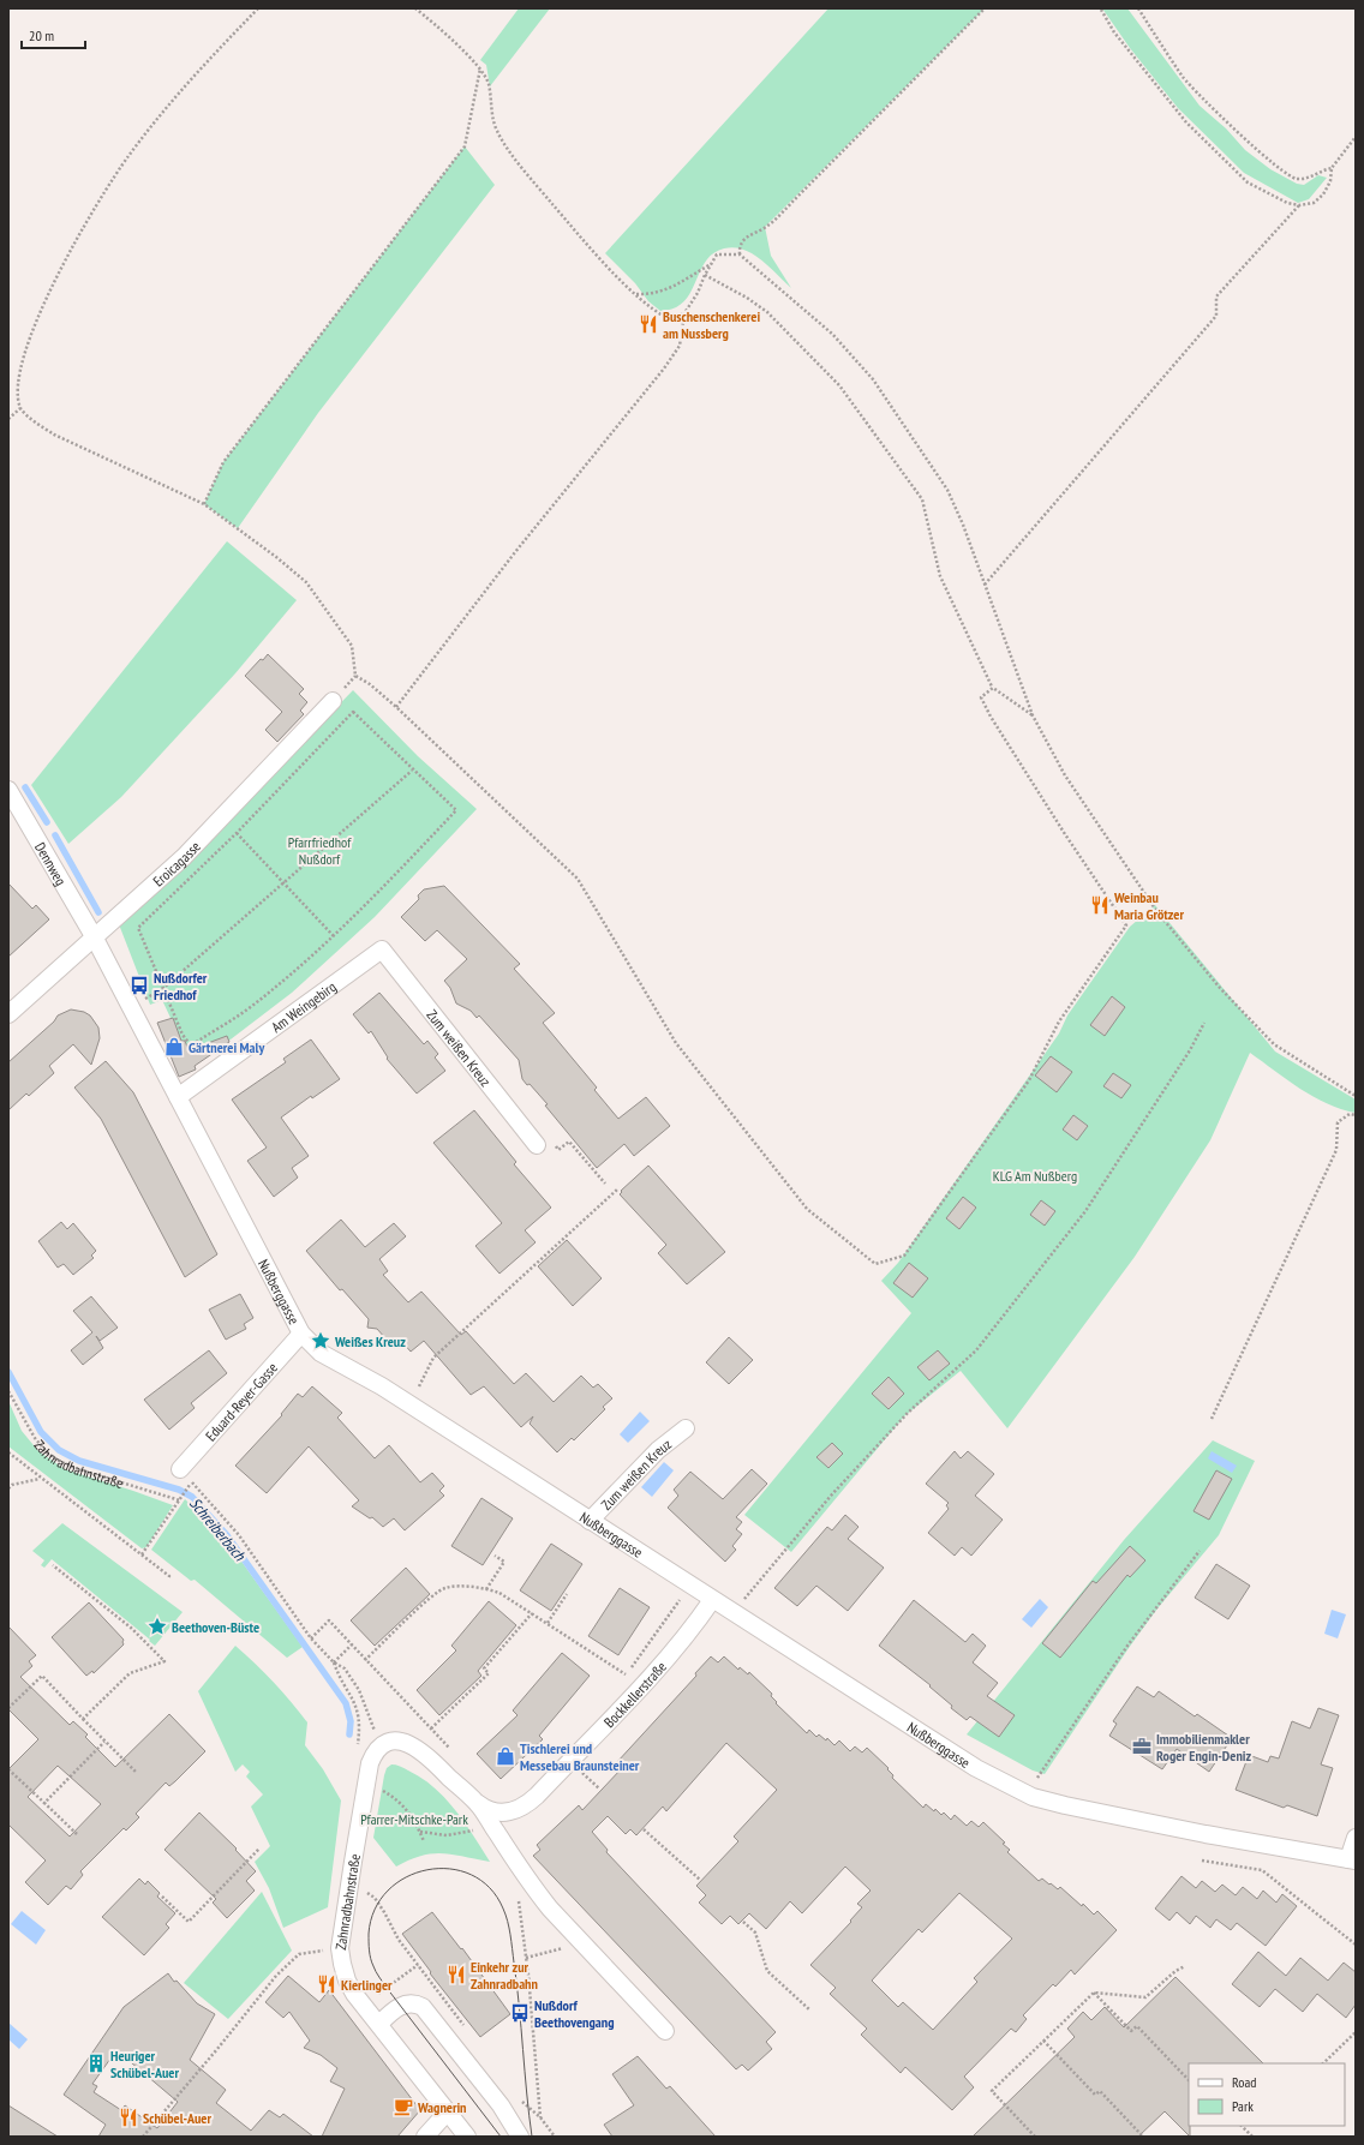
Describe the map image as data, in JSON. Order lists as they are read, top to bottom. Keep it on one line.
{"streets":{"street":["Dennweg","Eroicagasse","Am Weingebirg","Zum weißen Kreuz","Nußberggasse","Eduard-Reyer-Gasse","Zahnradbahnstraße","Bockkellerstraße"]},"crossings":[["Dennweg","Eroicagasse"],["Dennweg","Nußberggasse"],["Eroicagasse","Nußberggasse"],["Am Weingebirg","Zum weißen Kreuz"],["Am Weingebirg","Nußberggasse"],["Zum weißen Kreuz","Nußberggasse"],["Nußberggasse","Eduard-Reyer-Gasse"],["Nußberggasse","Bockkellerstraße"]],"water":["Schreiberbach"],"parks":["Pfarrfriedhof Nußdorf","KLG Am Nußberg","Pfarrer-Mitschke-Park"],"places":{"restaurant":["Buschenschenkerei am Nussberg","Weinbau Maria Grötzer","Einkehr zur Zahnradbahn","Kierlinger","Schübel-Auer"],"bus stop":["Nußdorfer Friedhof","Nußdorf Beethovengang"],"shop":["Gärtnerei Maly","Tischlerei und Messebau Braunsteiner"],"place":["Weißes Kreuz","Beethoven-Büste"],"office":["Immobilienmakler Roger Engin-Deniz"],"building":["Heuriger Schübel-Auer"],"cafe":["Wagnerin"]},"legend":["Road","Park"],"scale_bar":"20 m"}
